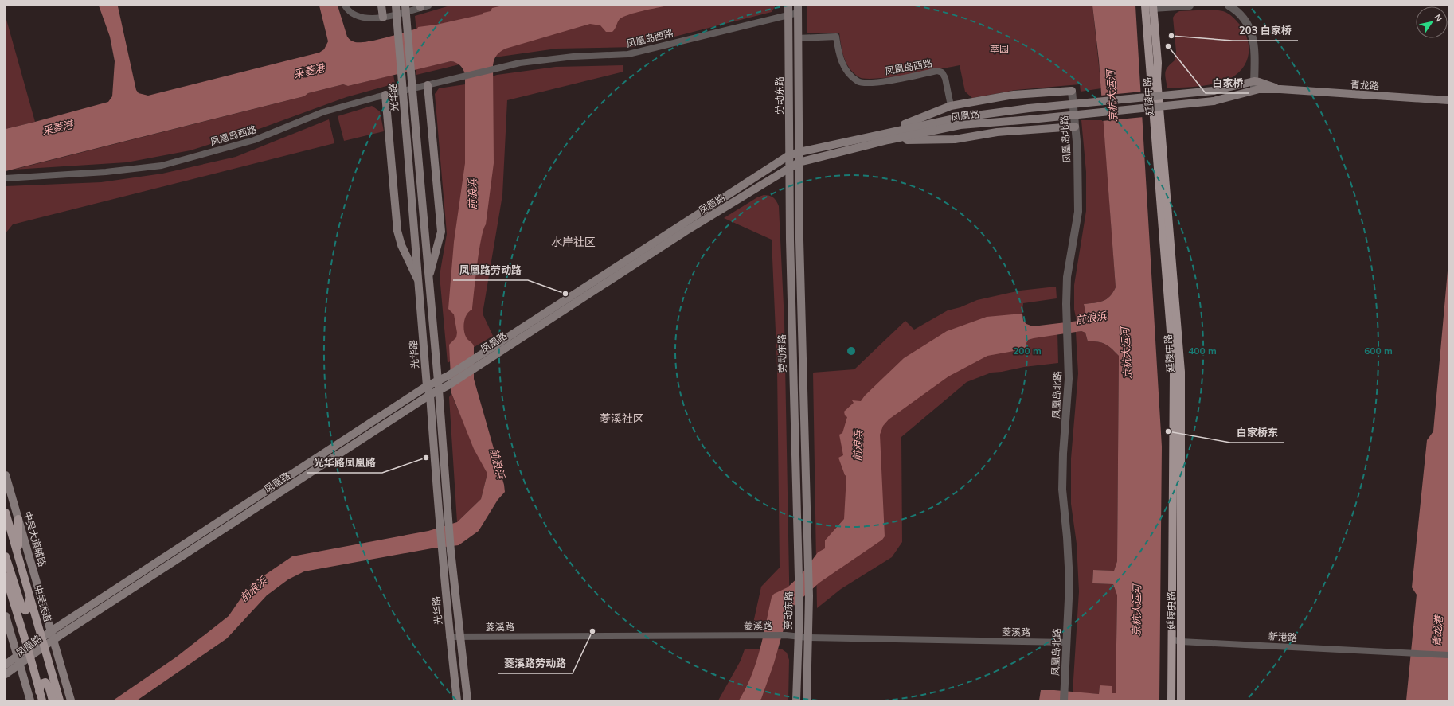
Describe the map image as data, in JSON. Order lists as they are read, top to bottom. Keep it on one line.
{"streets":{"main road":["青龙路","劳动东路","延陵中路","光华路","凤凰路","中吴大道辅路","中吴大道"],"street":["凤凰岛西路","凤凰岛北路","菱溪路","新港路"]},"crossings":[["凤凰岛西路","劳动东路"],["青龙路","凤凰路"],["劳动东路","凤凰路"],["劳动东路","菱溪路"],["延陵中路","新港路"],["光华路","凤凰路"],["光华路","菱溪路"],["凤凰路","中吴大道辅路"],["凤凰路","中吴大道"],["凤凰岛北路","菱溪路"]],"districts":["水岸社区","菱溪社区"],"water":["采菱港","京杭大运河","前浪浜","青龙港"],"parks":["萃园"],"places":["203 白家桥","白家桥","凤凰路劳动路","白家桥东","光华路凤凰路","菱溪路劳动路"],"north":"top right","rings":["200 m","400 m","600 m"]}
